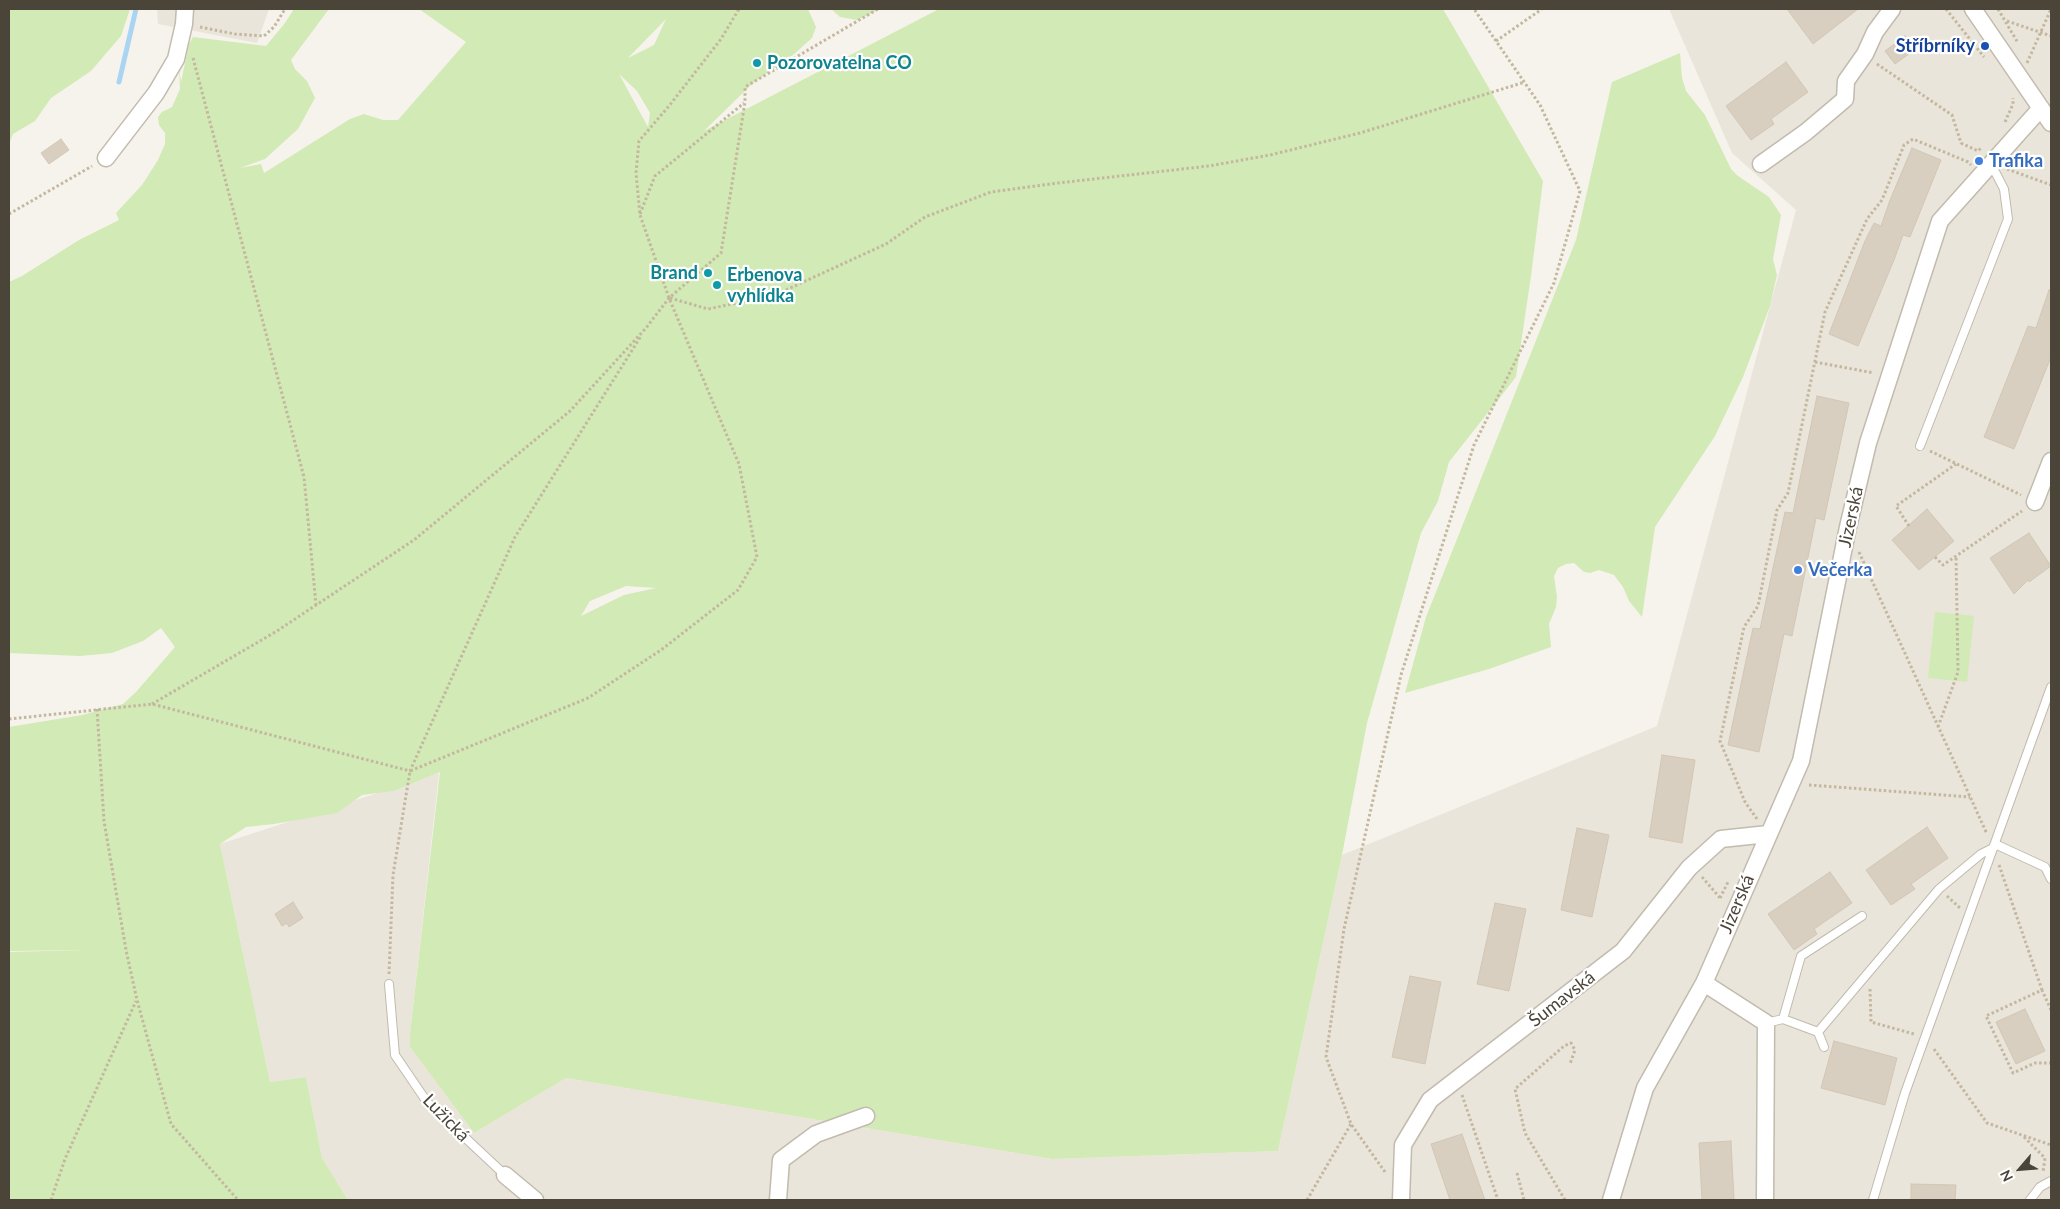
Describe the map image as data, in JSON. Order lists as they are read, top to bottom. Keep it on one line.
{"streets":{"street":["Jizerská","Šumavská","Lužická"]},"crossings":[["Jizerská","Šumavská"]],"places":["Stříbrníky","Pozorovatelna CO","Trafika","Brand","Erbenova vyhlídka","Večerka"],"north":"bottom left"}
